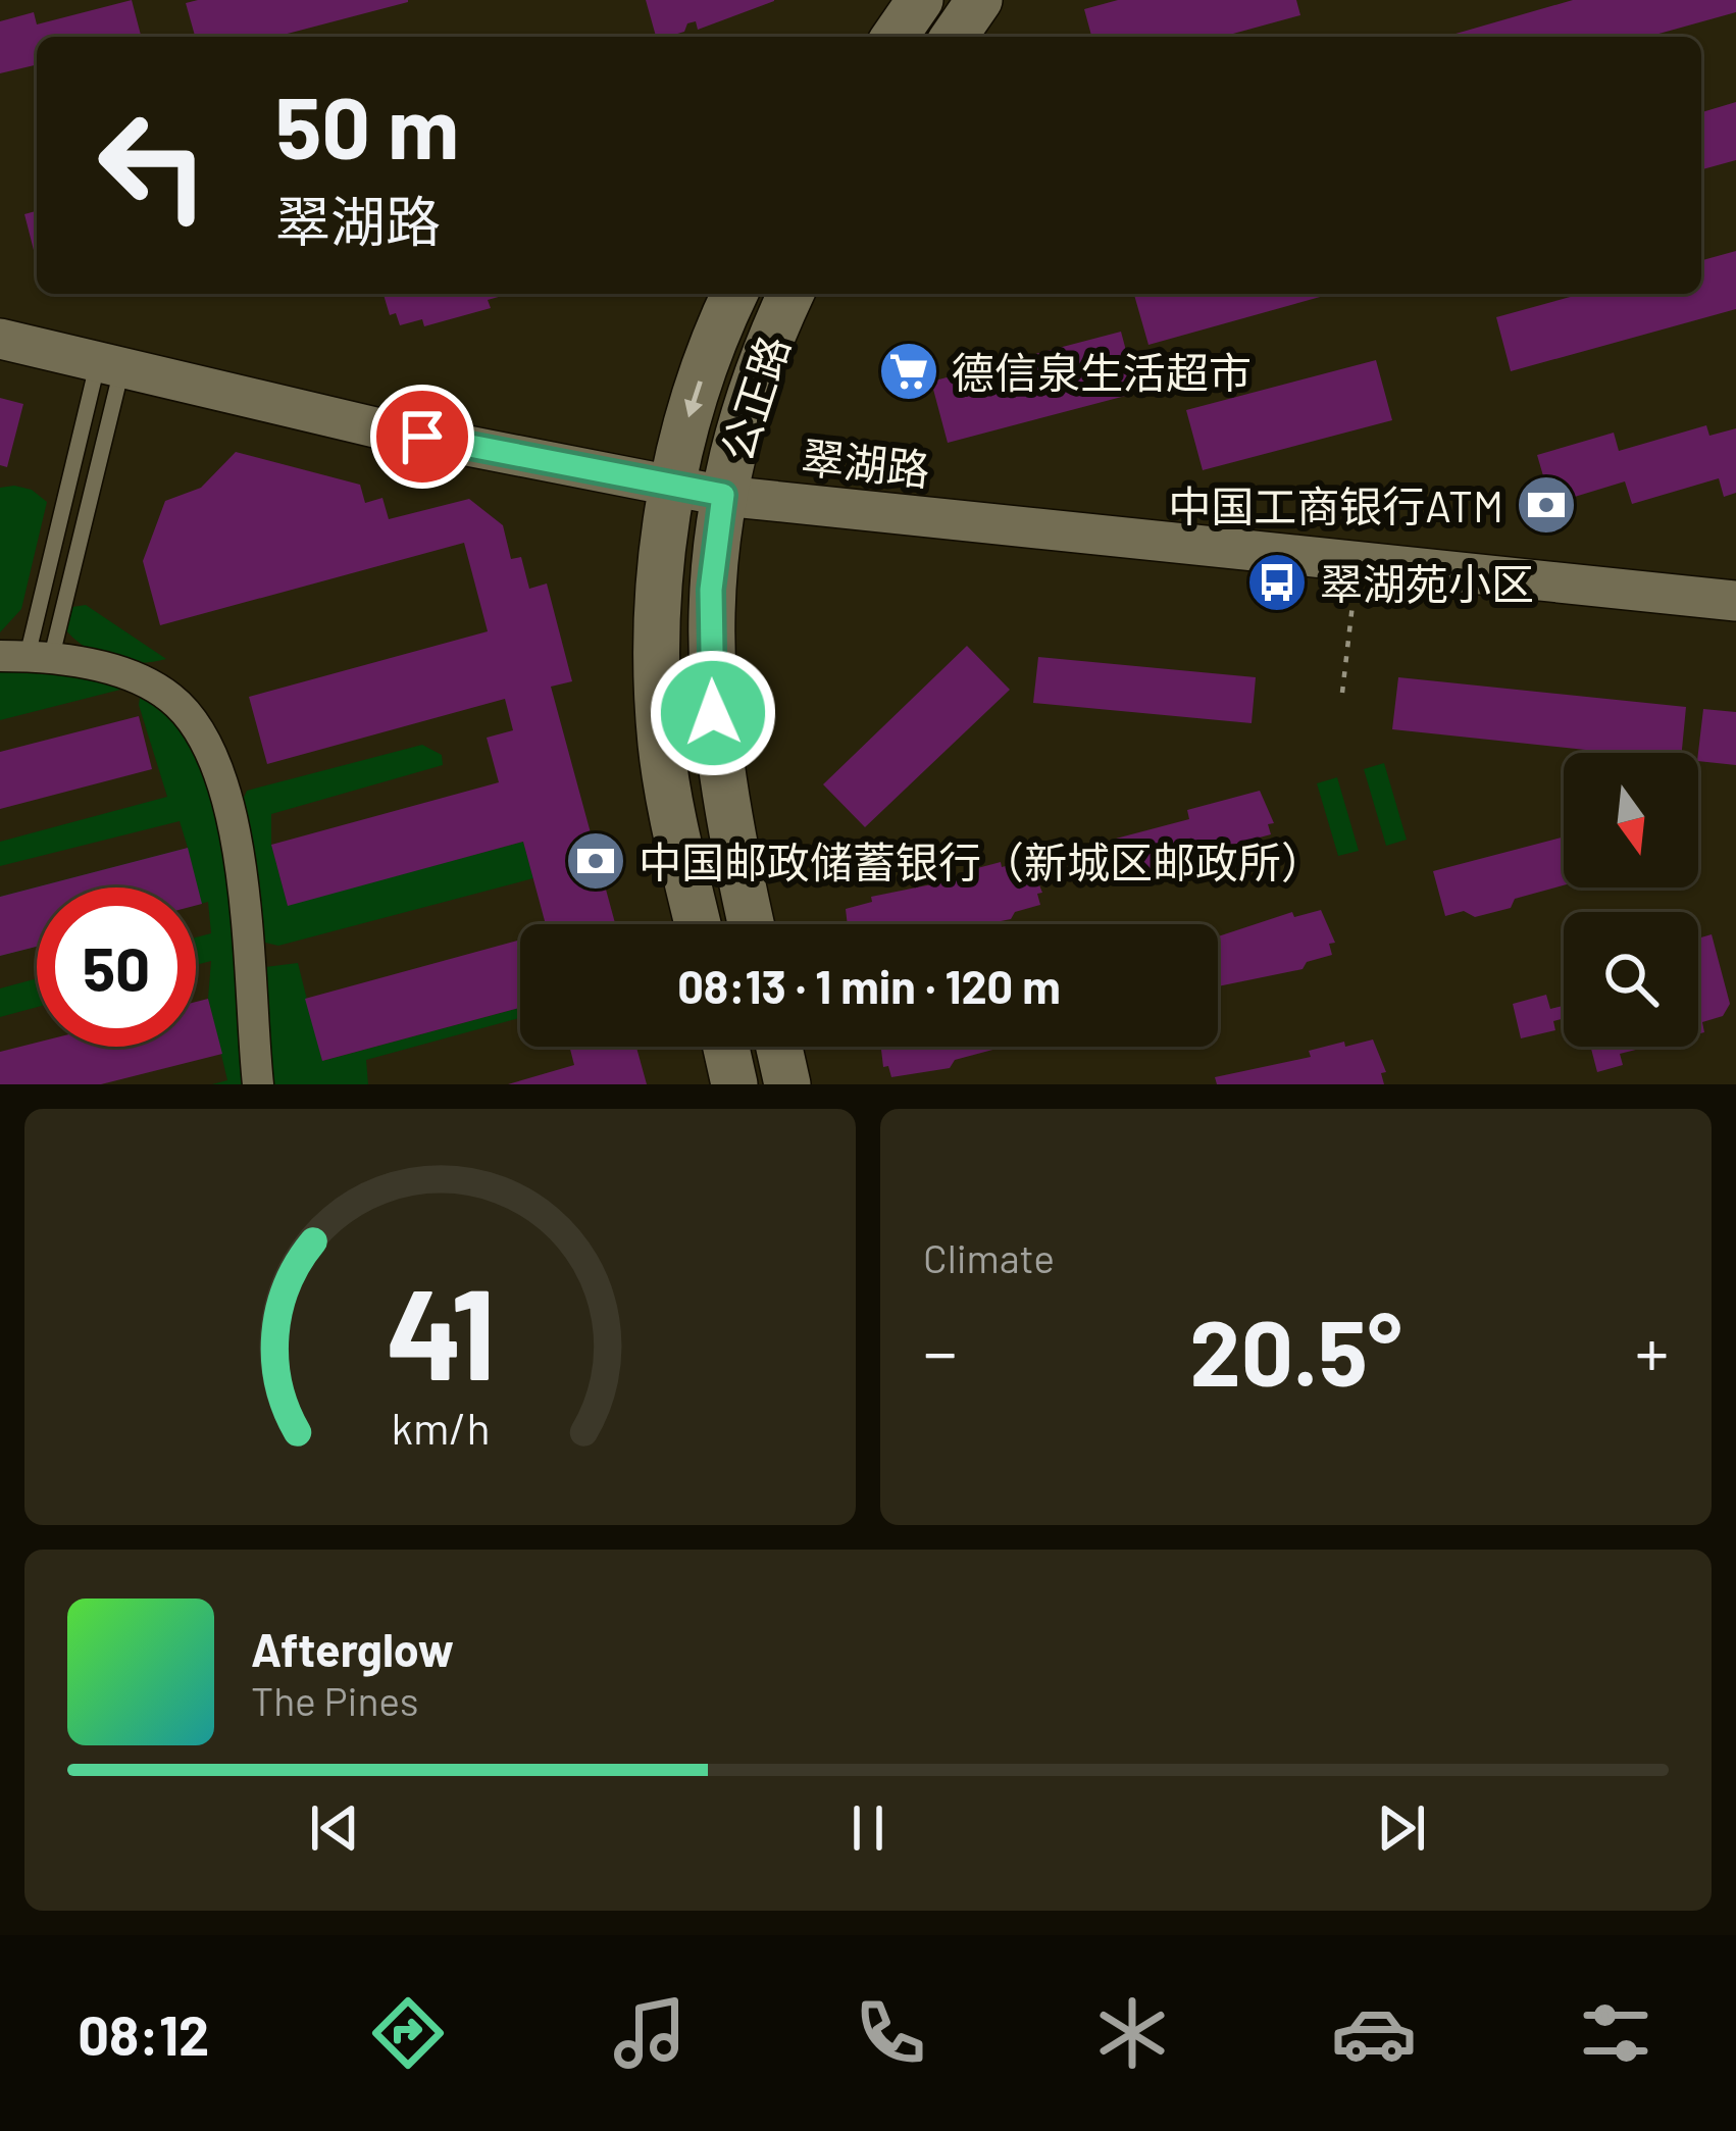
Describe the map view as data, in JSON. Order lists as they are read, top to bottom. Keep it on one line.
{"streets":{"main road":["公正路"],"street":["翠湖路"]},"crossings":[["公正路","翠湖路"]],"places":{"supermarket":["德信泉生活超市"],"bank":["中国工商银行ATM","中国邮政储蓄银行（新城区邮政所）"],"bus stop":["翠湖苑小区"]},"north":"bottom","page":{"turn":["50 m","翠湖路"],"limit":"50","trip":"08:13 · 1 min · 120 m","tile":"Climate","heat":["−","20.5°","+"],"song":["Afterglow","The Pines"],"tabs":"08:12","gauge":["41","km/h"]}}
